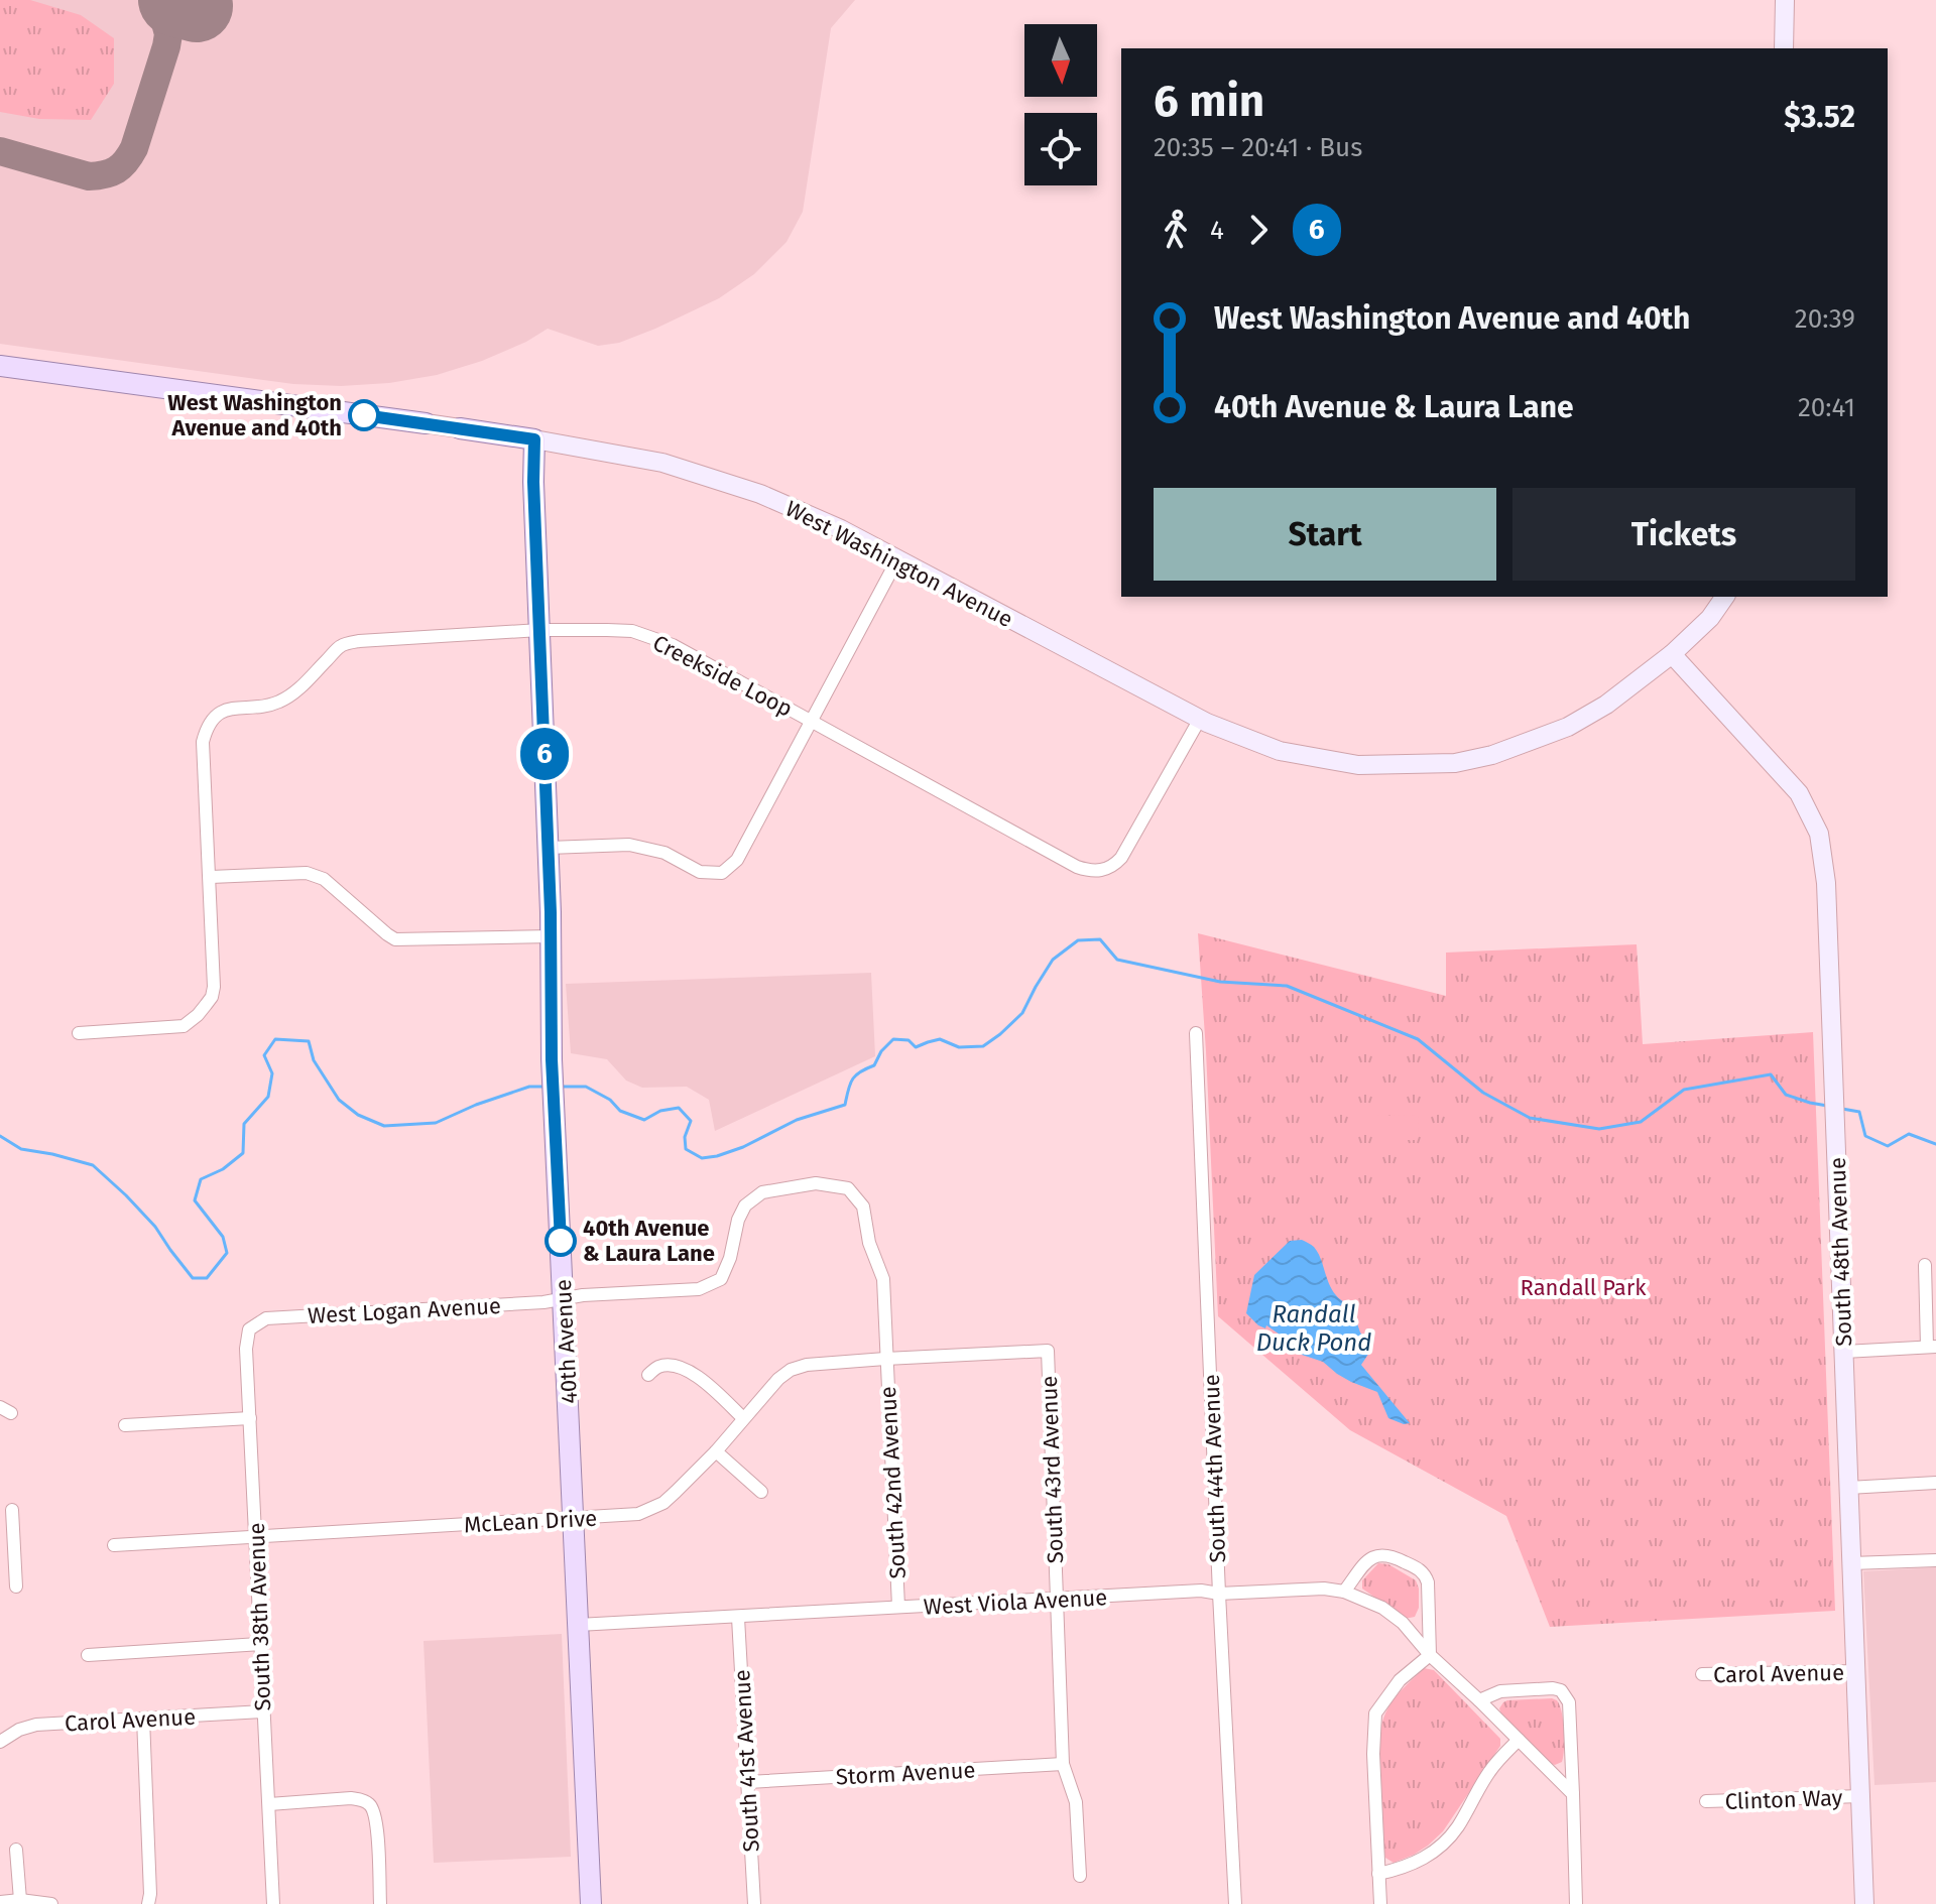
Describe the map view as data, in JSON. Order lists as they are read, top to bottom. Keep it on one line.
{"streets":{"main road":["West Washington Avenue","South 48th Avenue","40th Avenue"],"street":["Creekside Loop","West Logan Avenue","South 44th Avenue","South 43rd Avenue","South 42nd Avenue","McLean Drive","West Viola Avenue","South 38th Avenue","Carol Avenue","South 41st Avenue","Storm Avenue","Clinton Way"]},"crossings":[["West Washington Avenue","Creekside Loop"],["West Washington Avenue","South 48th Avenue"],["West Washington Avenue","40th Avenue"],["Creekside Loop","40th Avenue"],["South 48th Avenue","Carol Avenue"],["South 48th Avenue","Clinton Way"],["West Logan Avenue","40th Avenue"],["West Logan Avenue","South 42nd Avenue"],["West Logan Avenue","McLean Drive"],["West Logan Avenue","South 38th Avenue"],["40th Avenue","McLean Drive"],["40th Avenue","West Viola Avenue"],["South 44th Avenue","West Viola Avenue"],["South 43rd Avenue","McLean Drive"],["South 43rd Avenue","West Viola Avenue"],["South 43rd Avenue","Storm Avenue"],["South 42nd Avenue","McLean Drive"],["South 42nd Avenue","West Viola Avenue"],["McLean Drive","South 38th Avenue"],["West Viola Avenue","South 41st Avenue"],["South 38th Avenue","Carol Avenue"],["South 41st Avenue","Storm Avenue"]],"water":["Randall Duck Pond"],"parks":["Randall Park"],"places":["West Washington Avenue and 40th","40th Avenue & Laura Lane"],"lines":["bus line 6"],"north":"bottom","page":{"on_map":"6","heading":["6 min","20:35 – 20:41 · Bus","$3.52"],"legs":["4","6"],"list":[{"name":"West Washington Avenue and 40th","value":"20:39"},{"name":"40th Avenue & Laura Lane","value":"20:41"}],"buttons":["Start","Tickets"]}}
